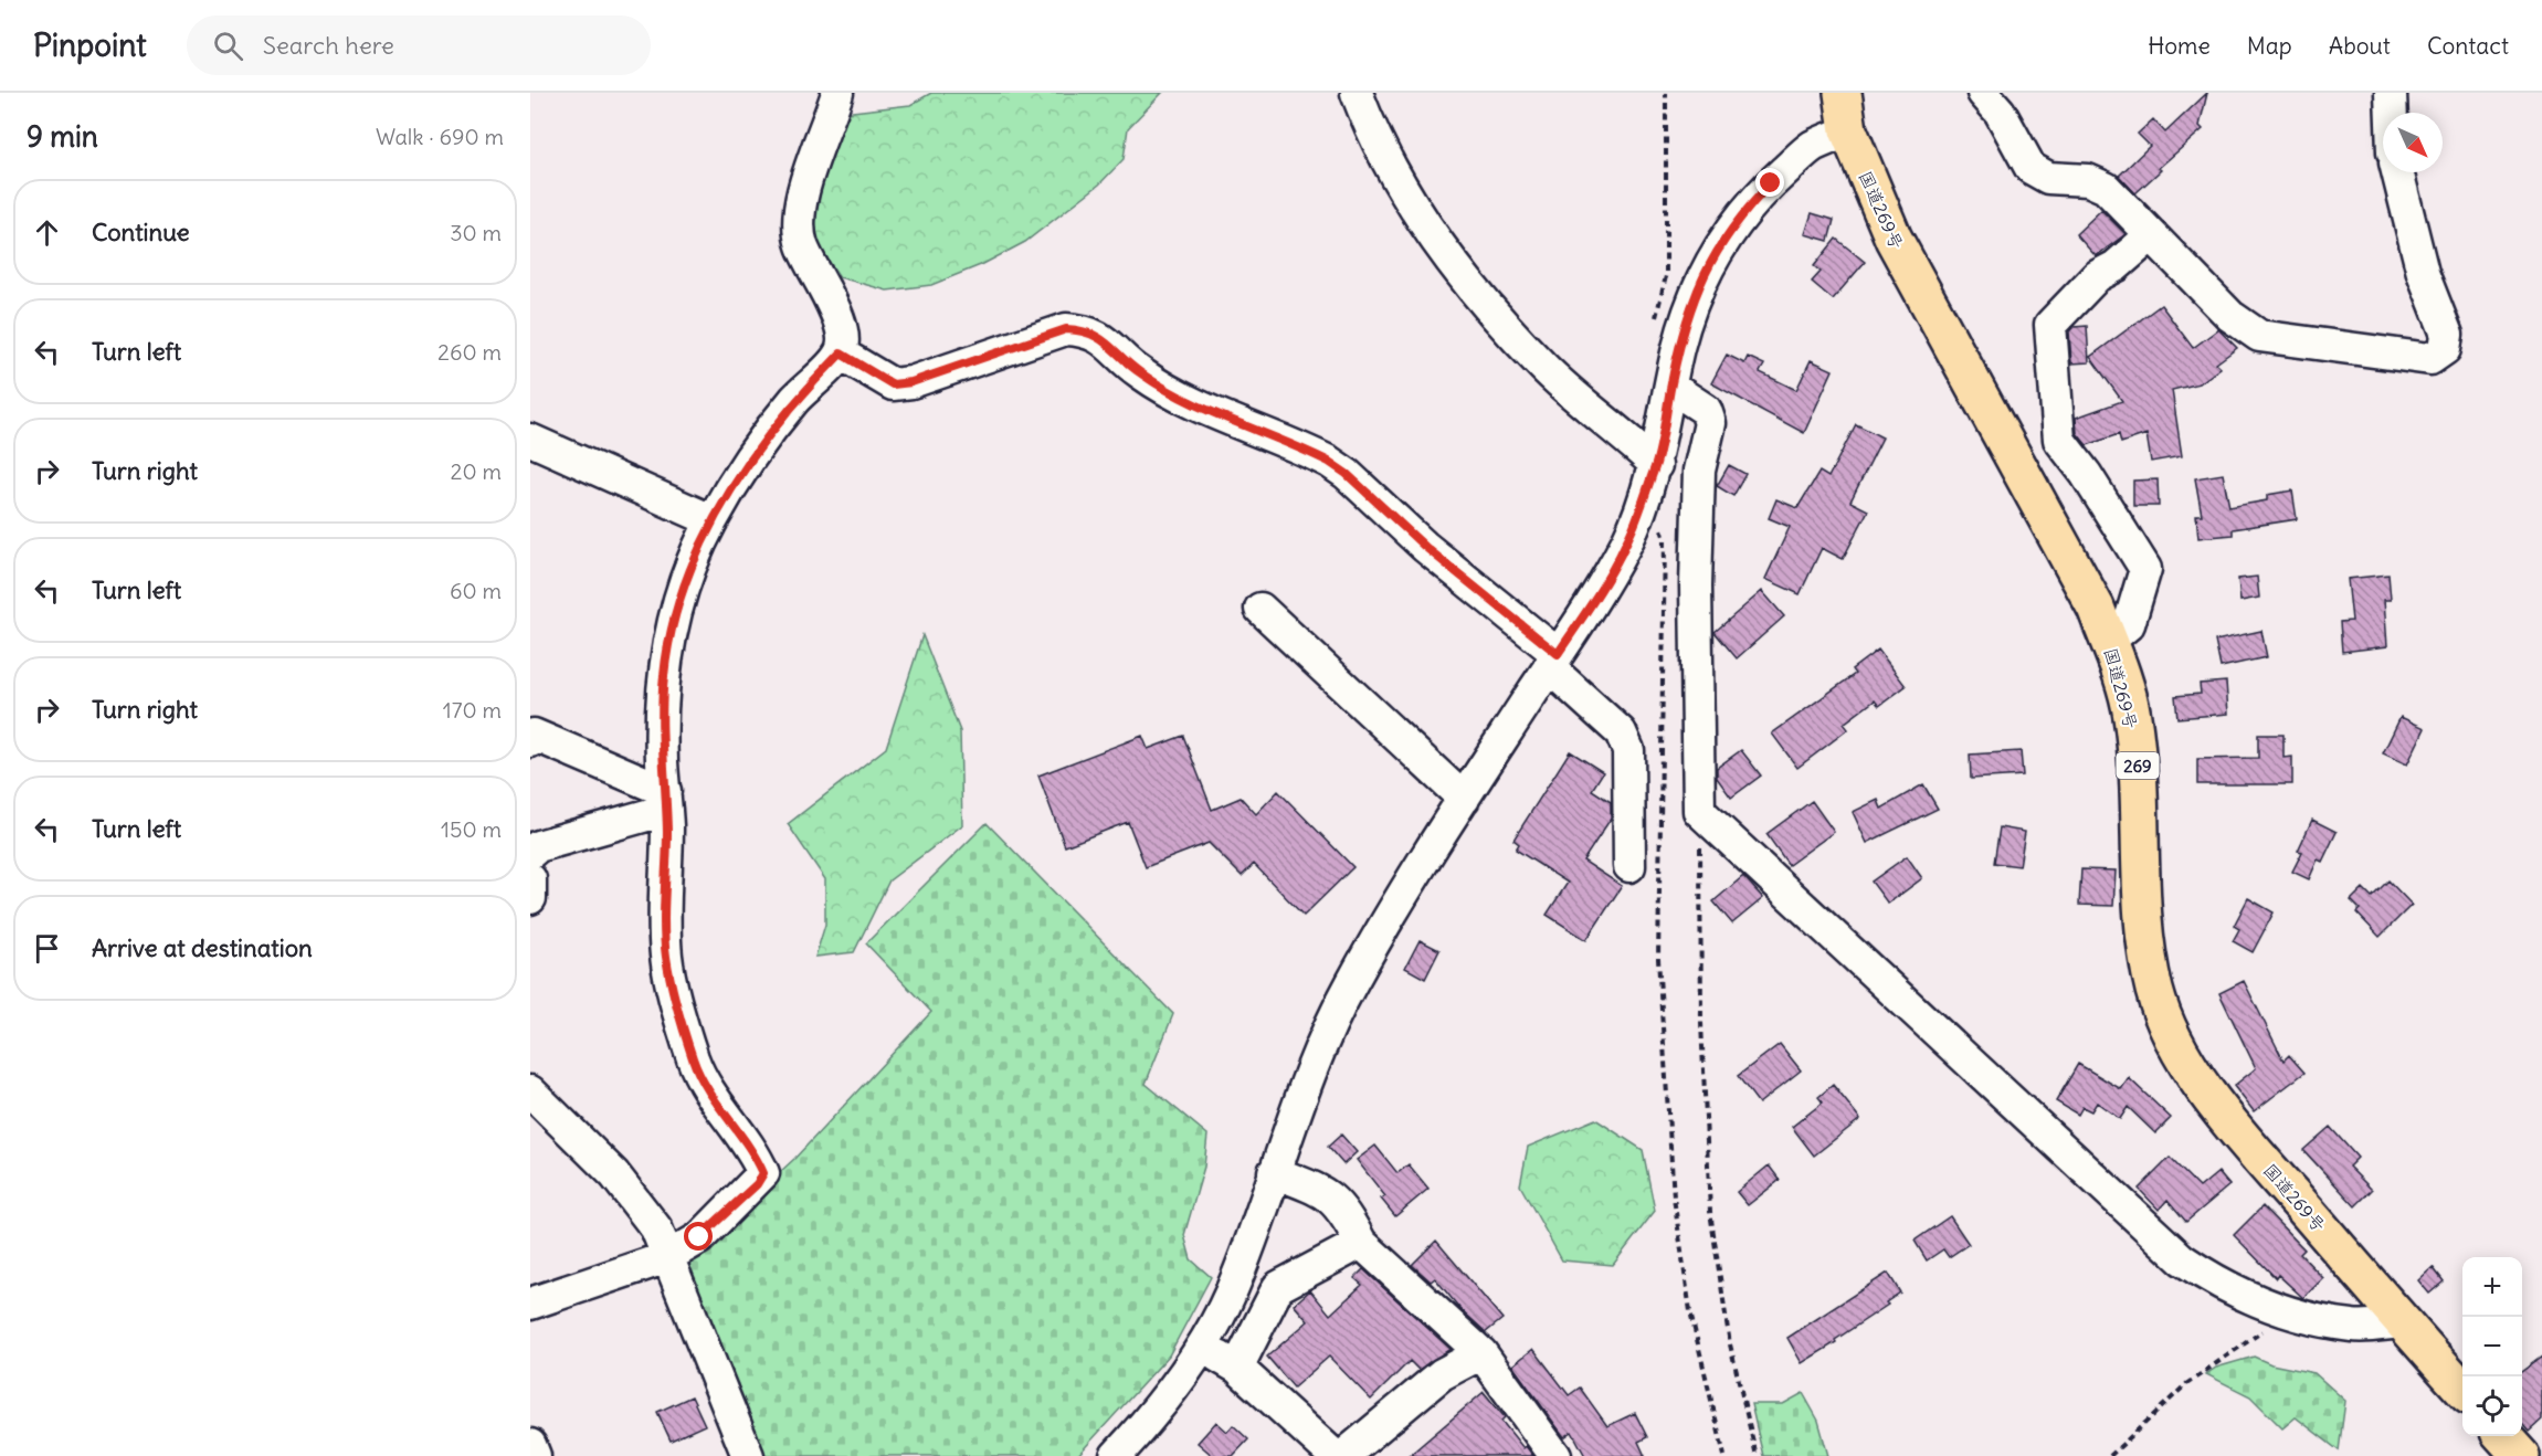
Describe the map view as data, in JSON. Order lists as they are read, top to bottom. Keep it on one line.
{"streets":{"highway":["国道269号","269"]},"north":"bottom right","page":{"header":"Pinpoint","search":"Search here","nav":["Home","Map","About","Contact"],"heading":["9 min","Walk · 690 m"],"list":[["Continue","30 m"],["Turn left","260 m"],["Turn right","20 m"],["Turn left","60 m"],["Turn right","170 m"],["Turn left","150 m"],"Arrive at destination"],"map_buttons":["+","−"]}}
